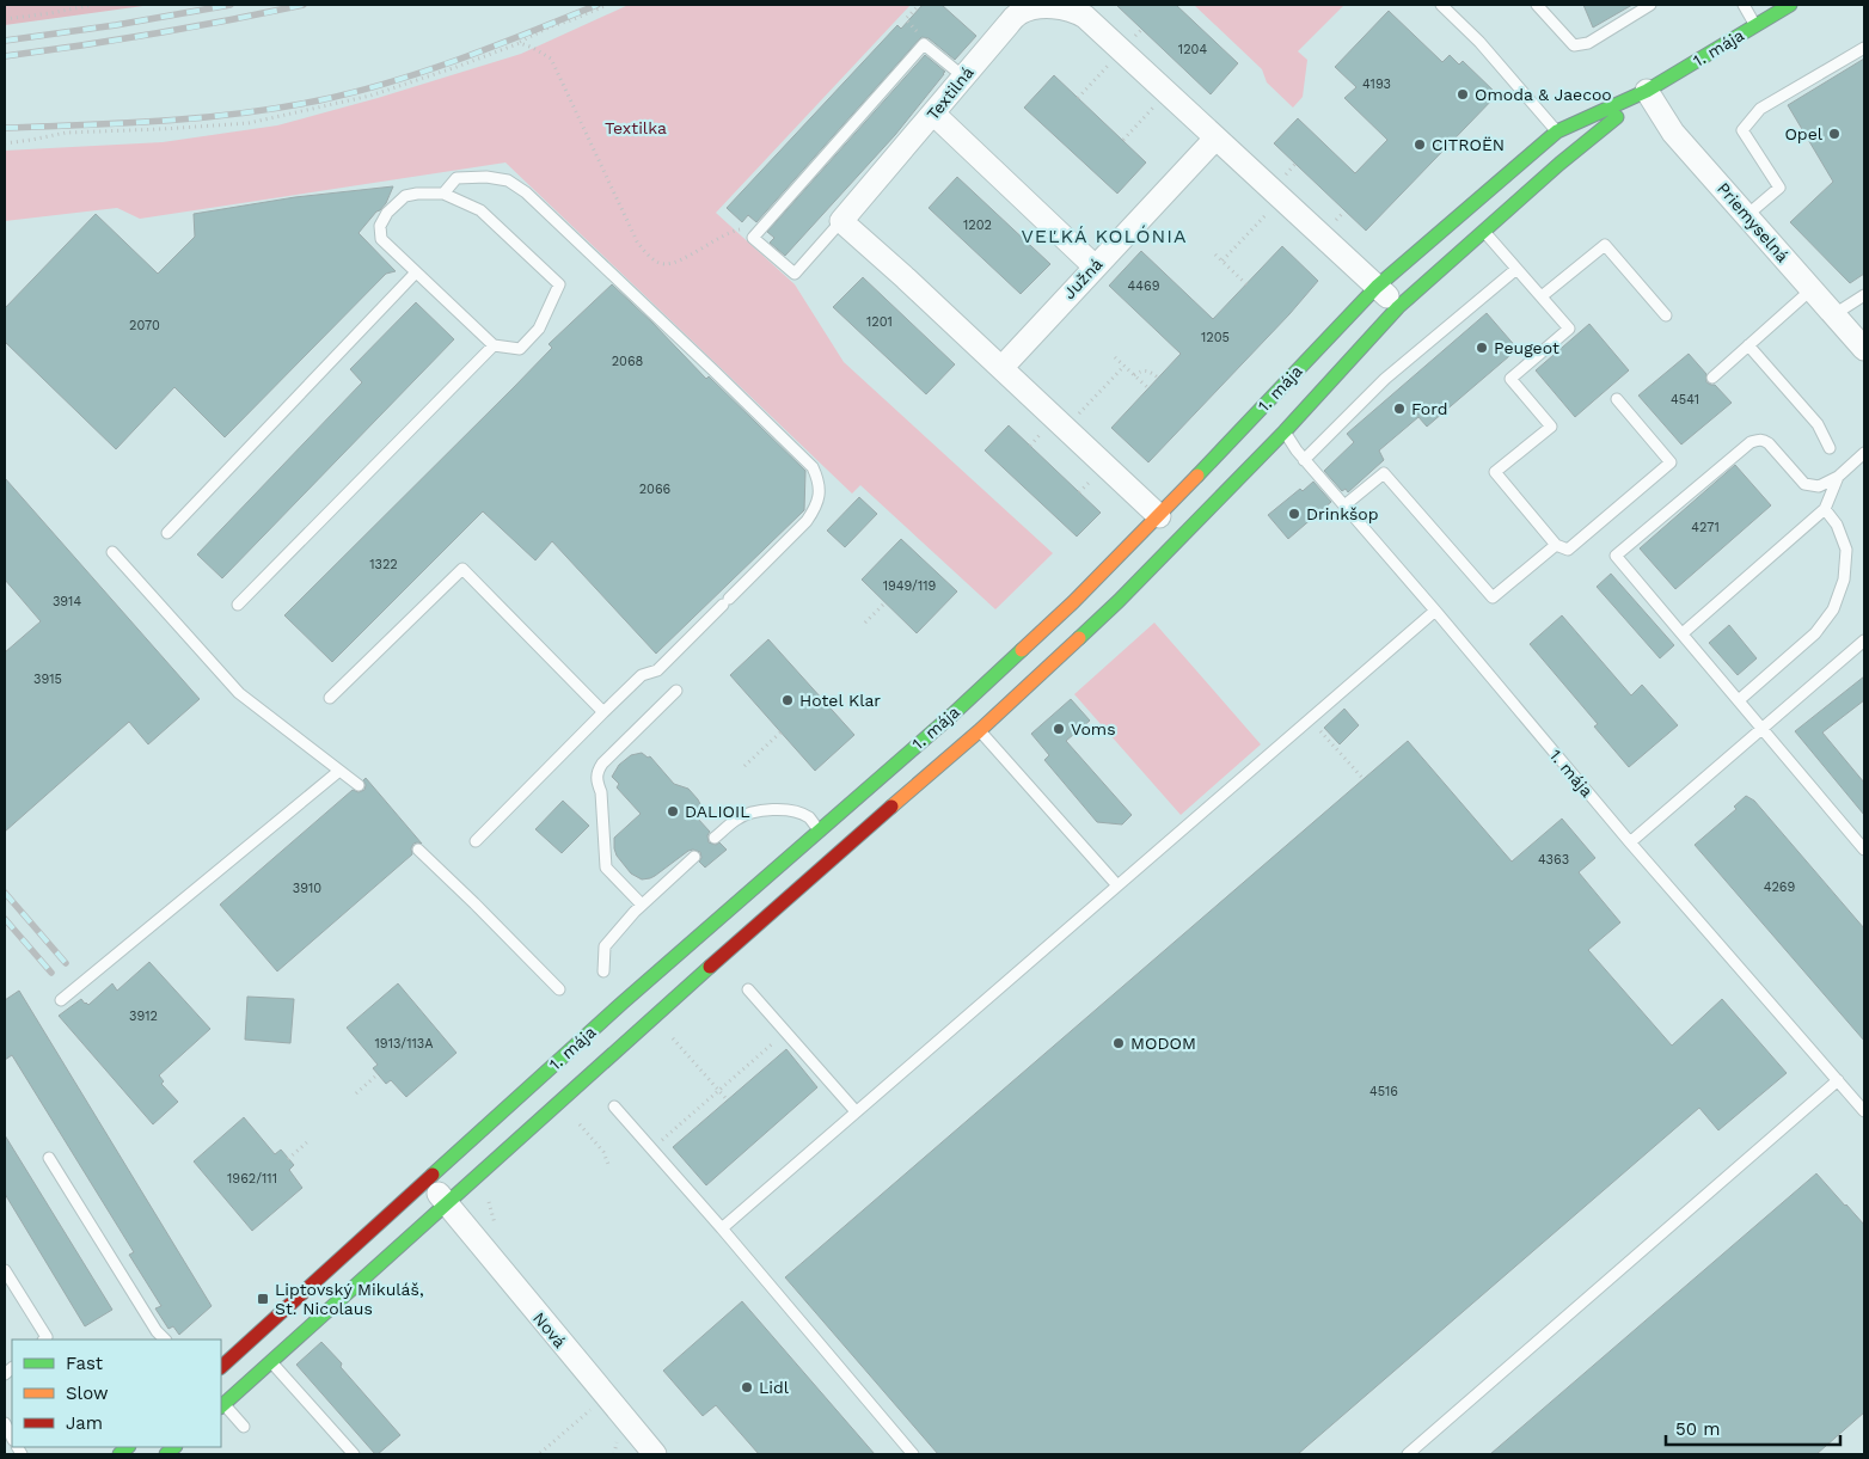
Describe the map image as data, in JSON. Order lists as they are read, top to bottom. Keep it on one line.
{"streets":{"main road":["1. mája"],"street":["Textilná","Priemyselná","Južná","Nová"]},"crossings":[["1. mája","Textilná"],["1. mája","Priemyselná"],["1. mája","Nová"],["Textilná","Južná"]],"districts":["VEĽKÁ KOLÓNIA"],"parks":["Textilka"],"places":{"other":["Omoda & Jaecoo","Opel","CITROËN","Peugeot","Ford","Drinkšop","Hotel Klar","Voms","DALIOIL","MODOM","Lidl"],"transit":["Liptovský Mikuláš, St. Nicolaus"]},"house_numbers":["1204","4193","1202","4469","1201","2070","1205","2068","4541","2066","4271","1322","1949/119","3914","3915","4363","4269","3910","3912","1913/113A","4516","1962/111"],"legend":["Fast","Slow","Jam"],"scale_bar":"50 m"}
